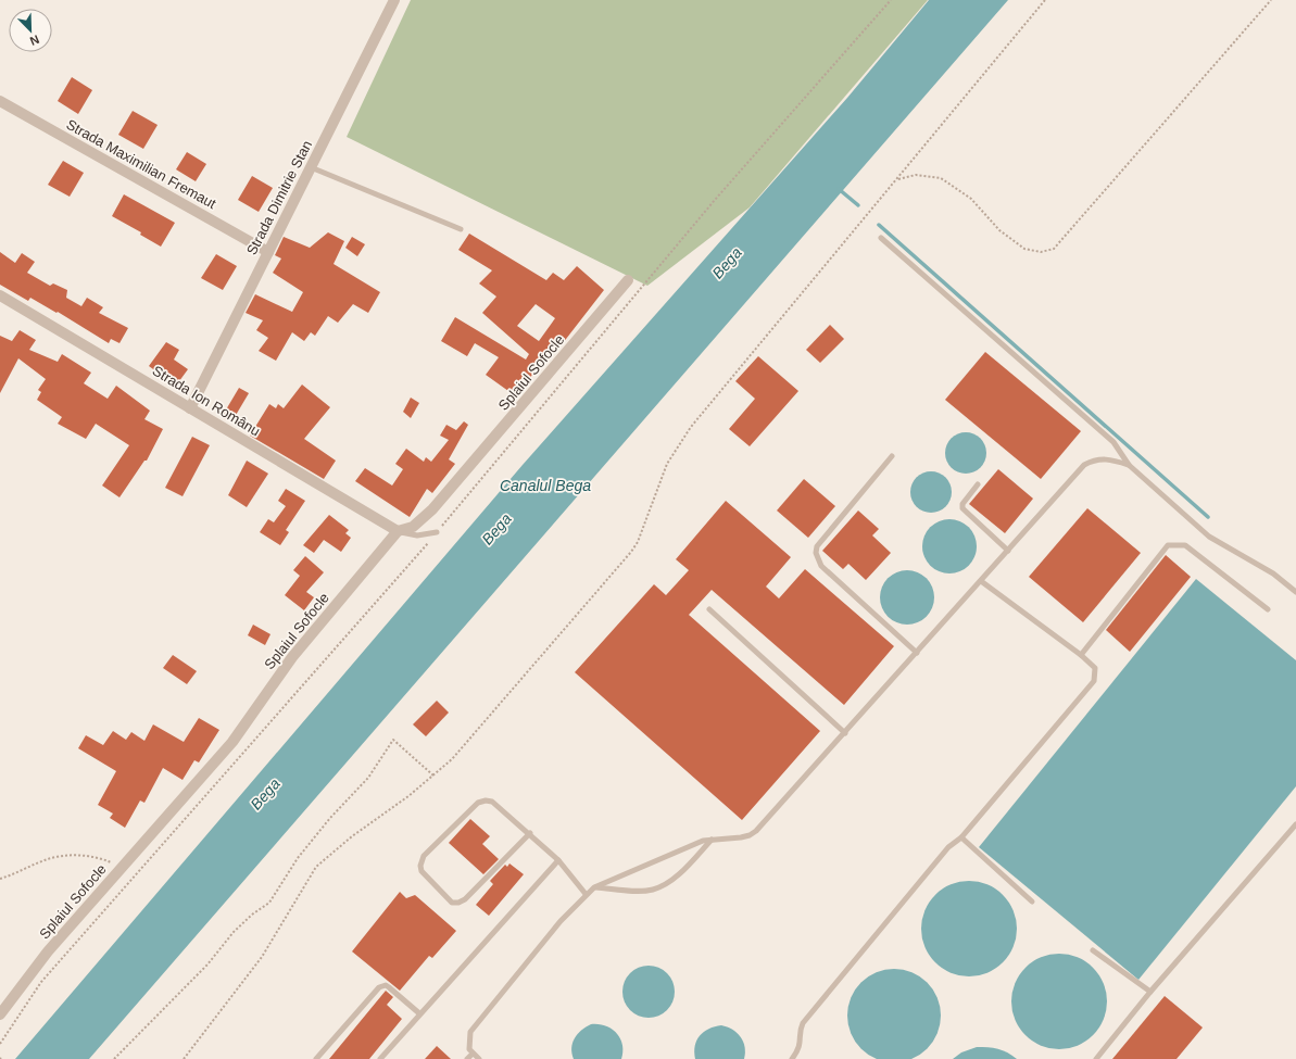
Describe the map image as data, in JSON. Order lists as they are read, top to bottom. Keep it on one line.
{"streets":{"street":["Strada Maximilian Fremaut","Strada Dimitrie Stan","Splaiul Sofocle","Strada Ion Românu"]},"crossings":[["Strada Maximilian Fremaut","Strada Dimitrie Stan"],["Strada Dimitrie Stan","Strada Ion Românu"],["Splaiul Sofocle","Strada Ion Românu"]],"water":["Bega","Canalul Bega"],"north":"bottom right"}
